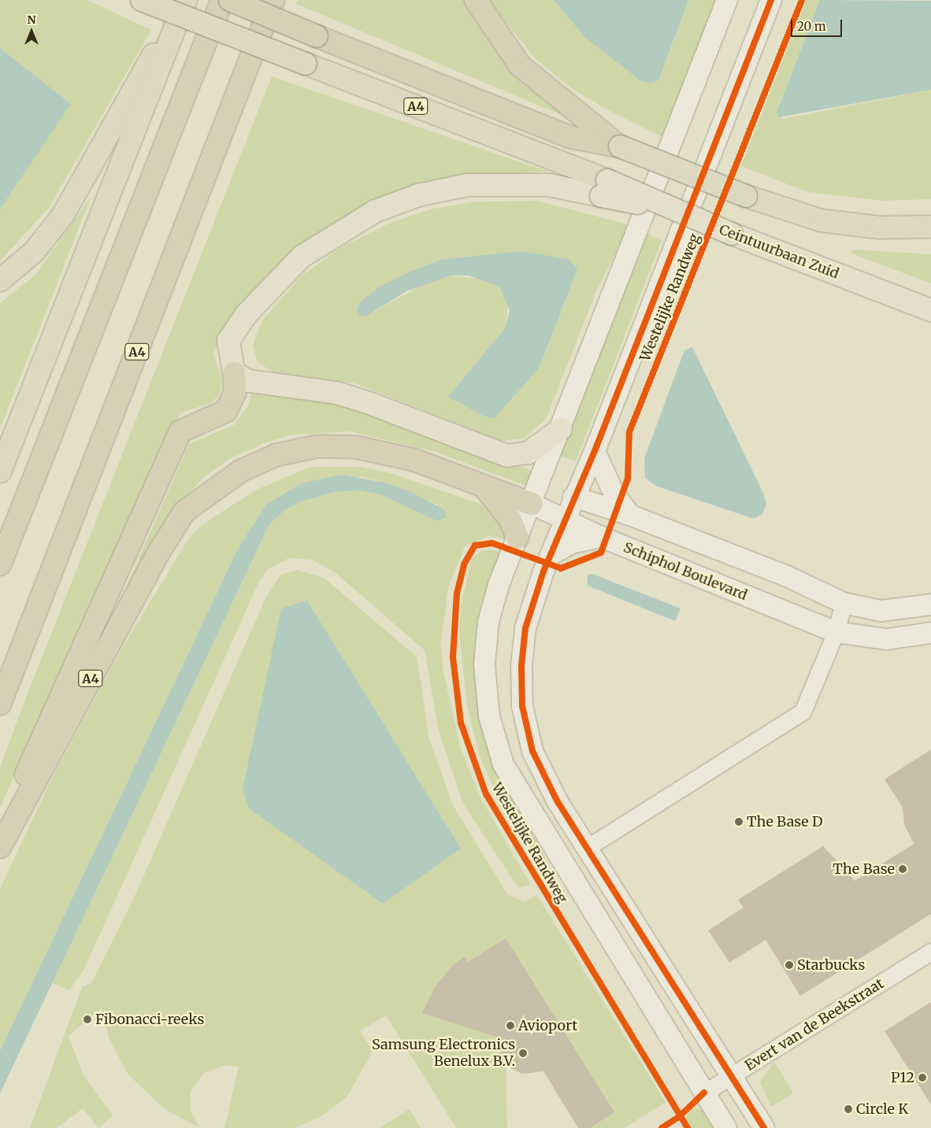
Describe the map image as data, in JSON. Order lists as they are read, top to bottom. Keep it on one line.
{"streets":{"highway":["A4"],"main road":["Ceintuurbaan Zuid"],"street":["Westelijke Randweg","Schiphol Boulevard","Evert van de Beekstraat"]},"crossings":[["A4","Ceintuurbaan Zuid"],["A4","Westelijke Randweg"],["A4","Schiphol Boulevard"],["Westelijke Randweg","Schiphol Boulevard"],["Westelijke Randweg","Evert van de Beekstraat"]],"places":["The Base D","The Base","Starbucks","Fibonacci-reeks","Avioport","Samsung Electronics Benelux B.V.","P12","Circle K"],"scale_bar":"20 m","north":"top"}
